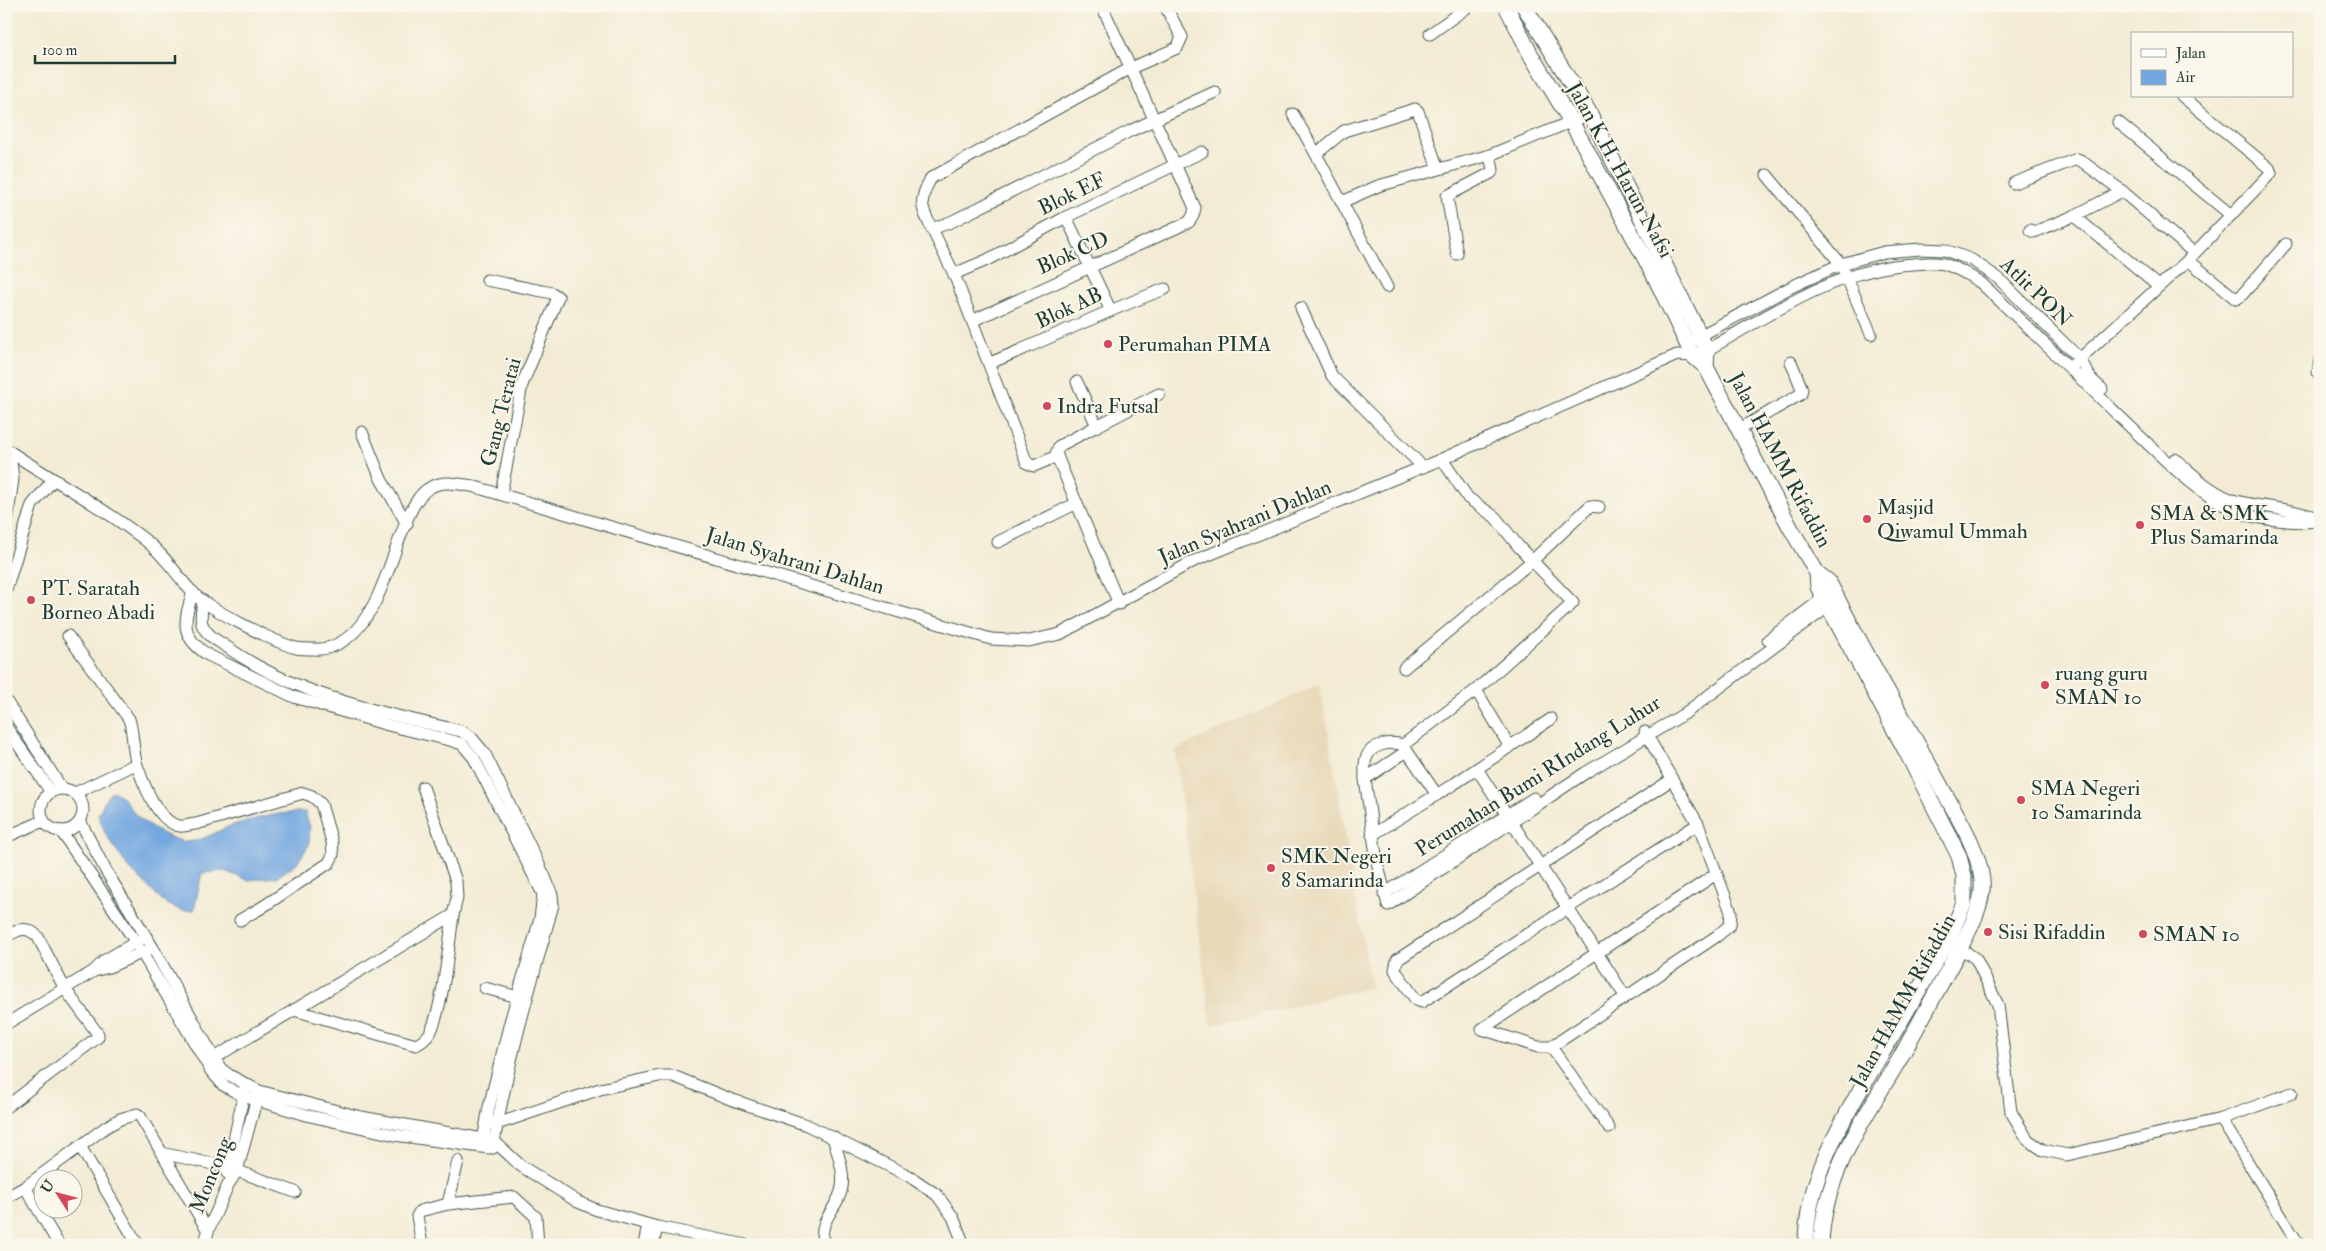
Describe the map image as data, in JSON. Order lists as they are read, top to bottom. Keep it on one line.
{"streets":{"main road":["Jalan K.H. Harun Nafsi","Jalan HAMM Rifaddin"],"street":["Blok EF","Blok CD","Atlit PON","Blok AB","Gang Teratai","Jalan Syahrani Dahlan","Perumahan Bumi RIndang Luhur","Moncong"]},"crossings":[["Jalan K.H. Harun Nafsi","Atlit PON"],["Jalan K.H. Harun Nafsi","Jalan HAMM Rifaddin"],["Jalan K.H. Harun Nafsi","Jalan Syahrani Dahlan"],["Blok EF","Blok CD"],["Atlit PON","Jalan HAMM Rifaddin"],["Atlit PON","Jalan Syahrani Dahlan"],["Gang Teratai","Jalan Syahrani Dahlan"],["Jalan HAMM Rifaddin","Jalan Syahrani Dahlan"],["Jalan HAMM Rifaddin","Perumahan Bumi RIndang Luhur"]],"places":["Perumahan PIMA","Indra Futsal","Masjid Qiwamul Ummah","SMA & SMK Plus Samarinda","PT. Saratah Borneo Abadi","ruang guru SMAN 10","SMA Negeri 10 Samarinda","SMK Negeri 8 Samarinda","Sisi Rifaddin","SMAN 10"],"legend":["Jalan","Air"],"scale_bar":"100 m","north":"top left"}
